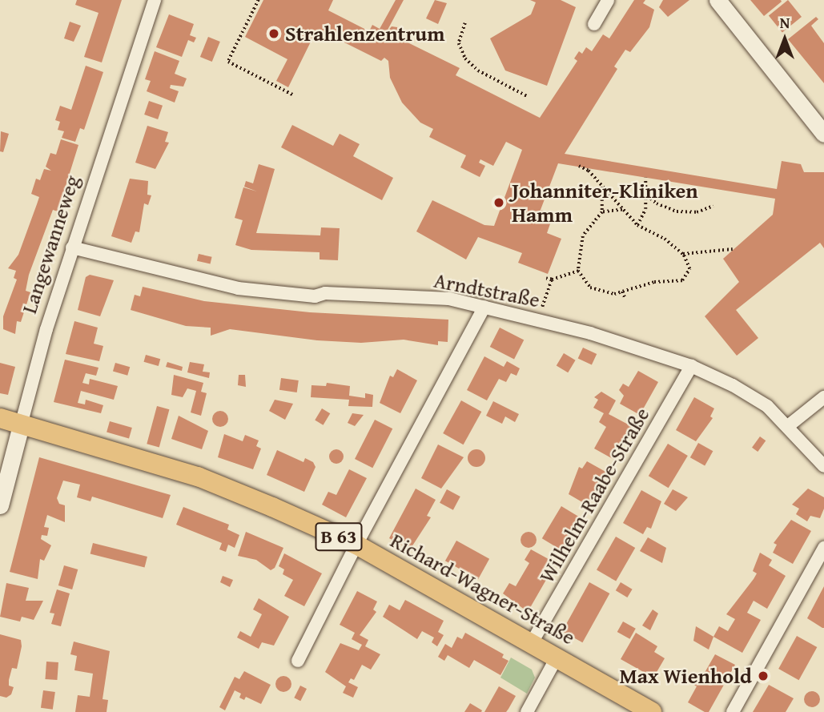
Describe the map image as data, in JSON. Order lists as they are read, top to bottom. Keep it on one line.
{"streets":{"main road":["Langewanneweg","B 63","Richard-Wagner-Straße"],"street":["Arndtstraße","Wilhelm-Raabe-Straße"]},"crossings":[["Langewanneweg","Arndtstraße"],["Langewanneweg","Richard-Wagner-Straße"],["Arndtstraße","Wilhelm-Raabe-Straße"],["Wilhelm-Raabe-Straße","Richard-Wagner-Straße"]],"places":["Strahlenzentrum","Johanniter-Kliniken Hamm","Max Wienhold"],"north":"top"}
